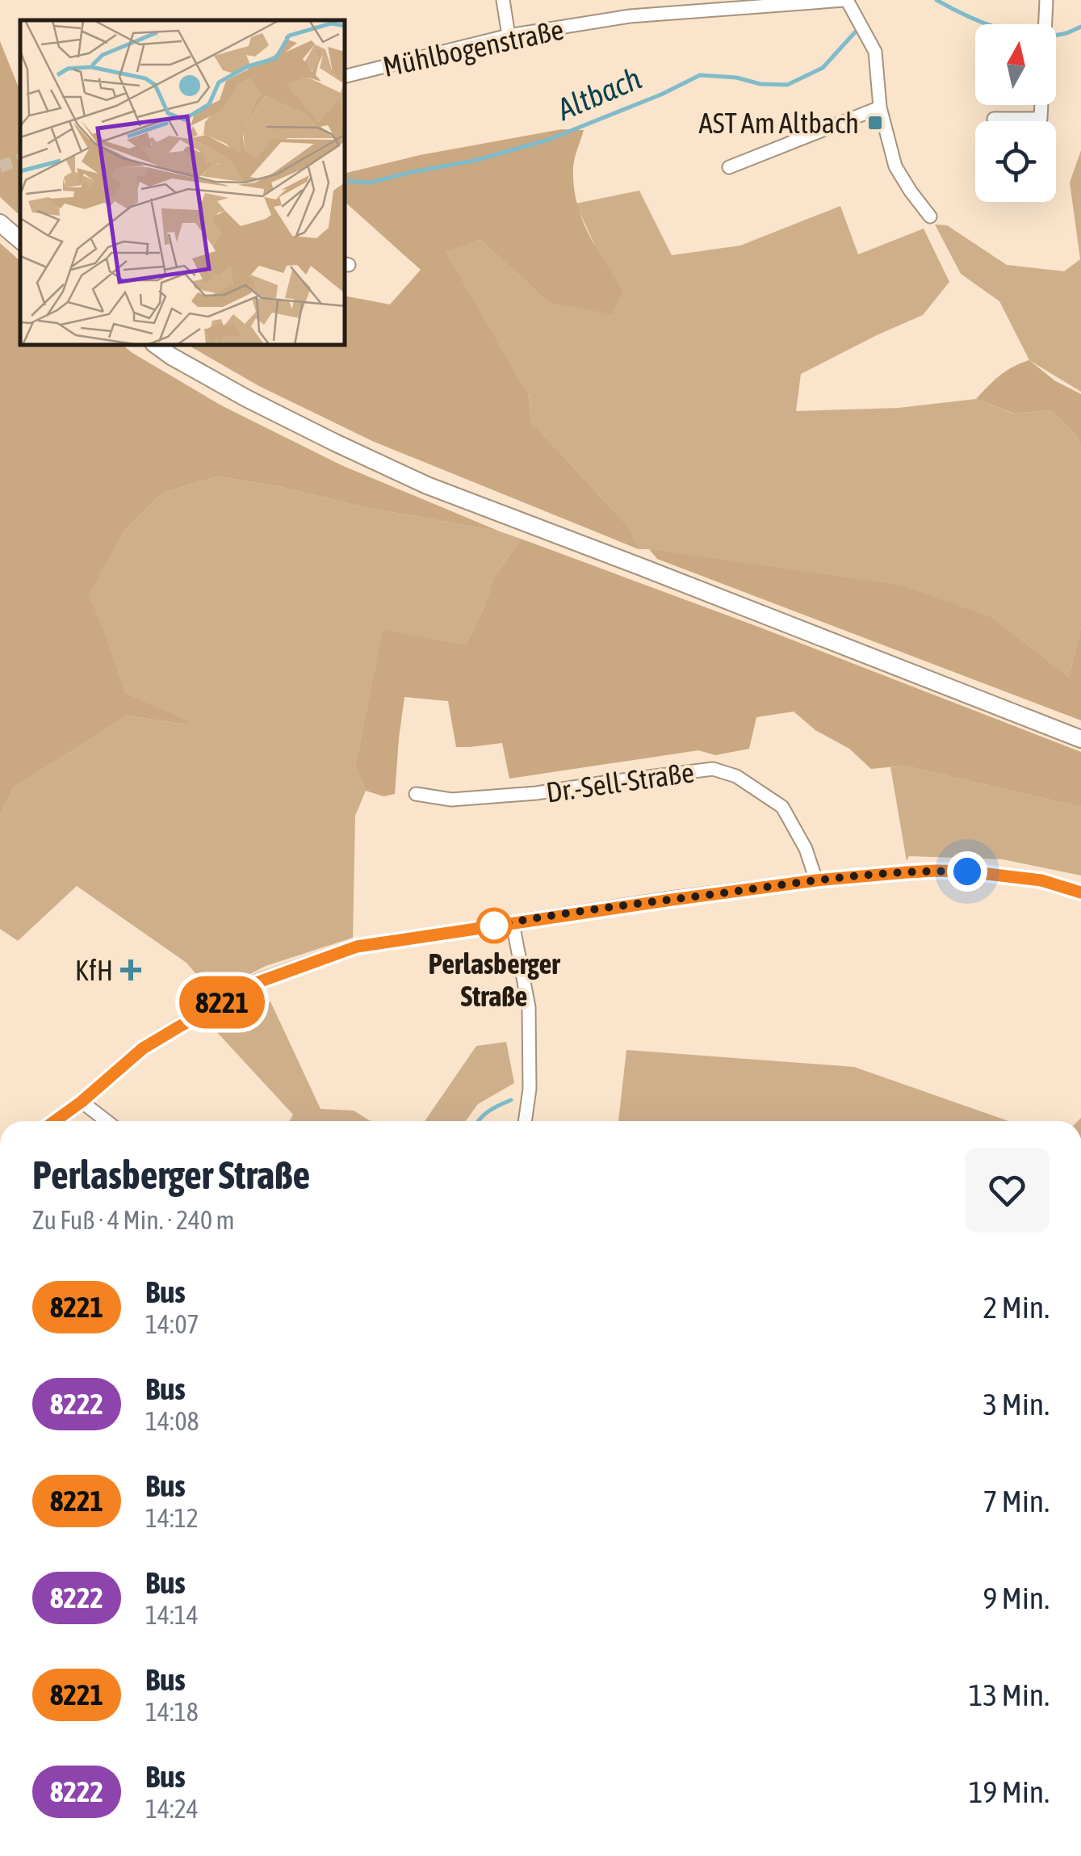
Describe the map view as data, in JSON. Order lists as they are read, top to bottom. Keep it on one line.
{"streets":{"street":["Mühlbogenstraße","Dr.-Sell-Straße"]},"water":["Altbach"],"places":{"transit":["AST Am Altbach"],"other":["Perlasberger Straße"],"health":["KfH"]},"lines":["bus line 8221"],"north":"top","page":{"on_map":"8221","heading":["Perlasberger Straße","Zu Fuß · 4 Min. · 240 m"],"list":[{"mark":"8221","name":"Bus","note":"14:07","value":"2 Min."},{"mark":"8222","name":"Bus","note":"14:08","value":"3 Min."},{"mark":"8221","name":"Bus","note":"14:12","value":"7 Min."},{"mark":"8222","name":"Bus","note":"14:14","value":"9 Min."},{"mark":"8221","name":"Bus","note":"14:18","value":"13 Min."},{"mark":"8222","name":"Bus","note":"14:24","value":"19 Min."}]}}
